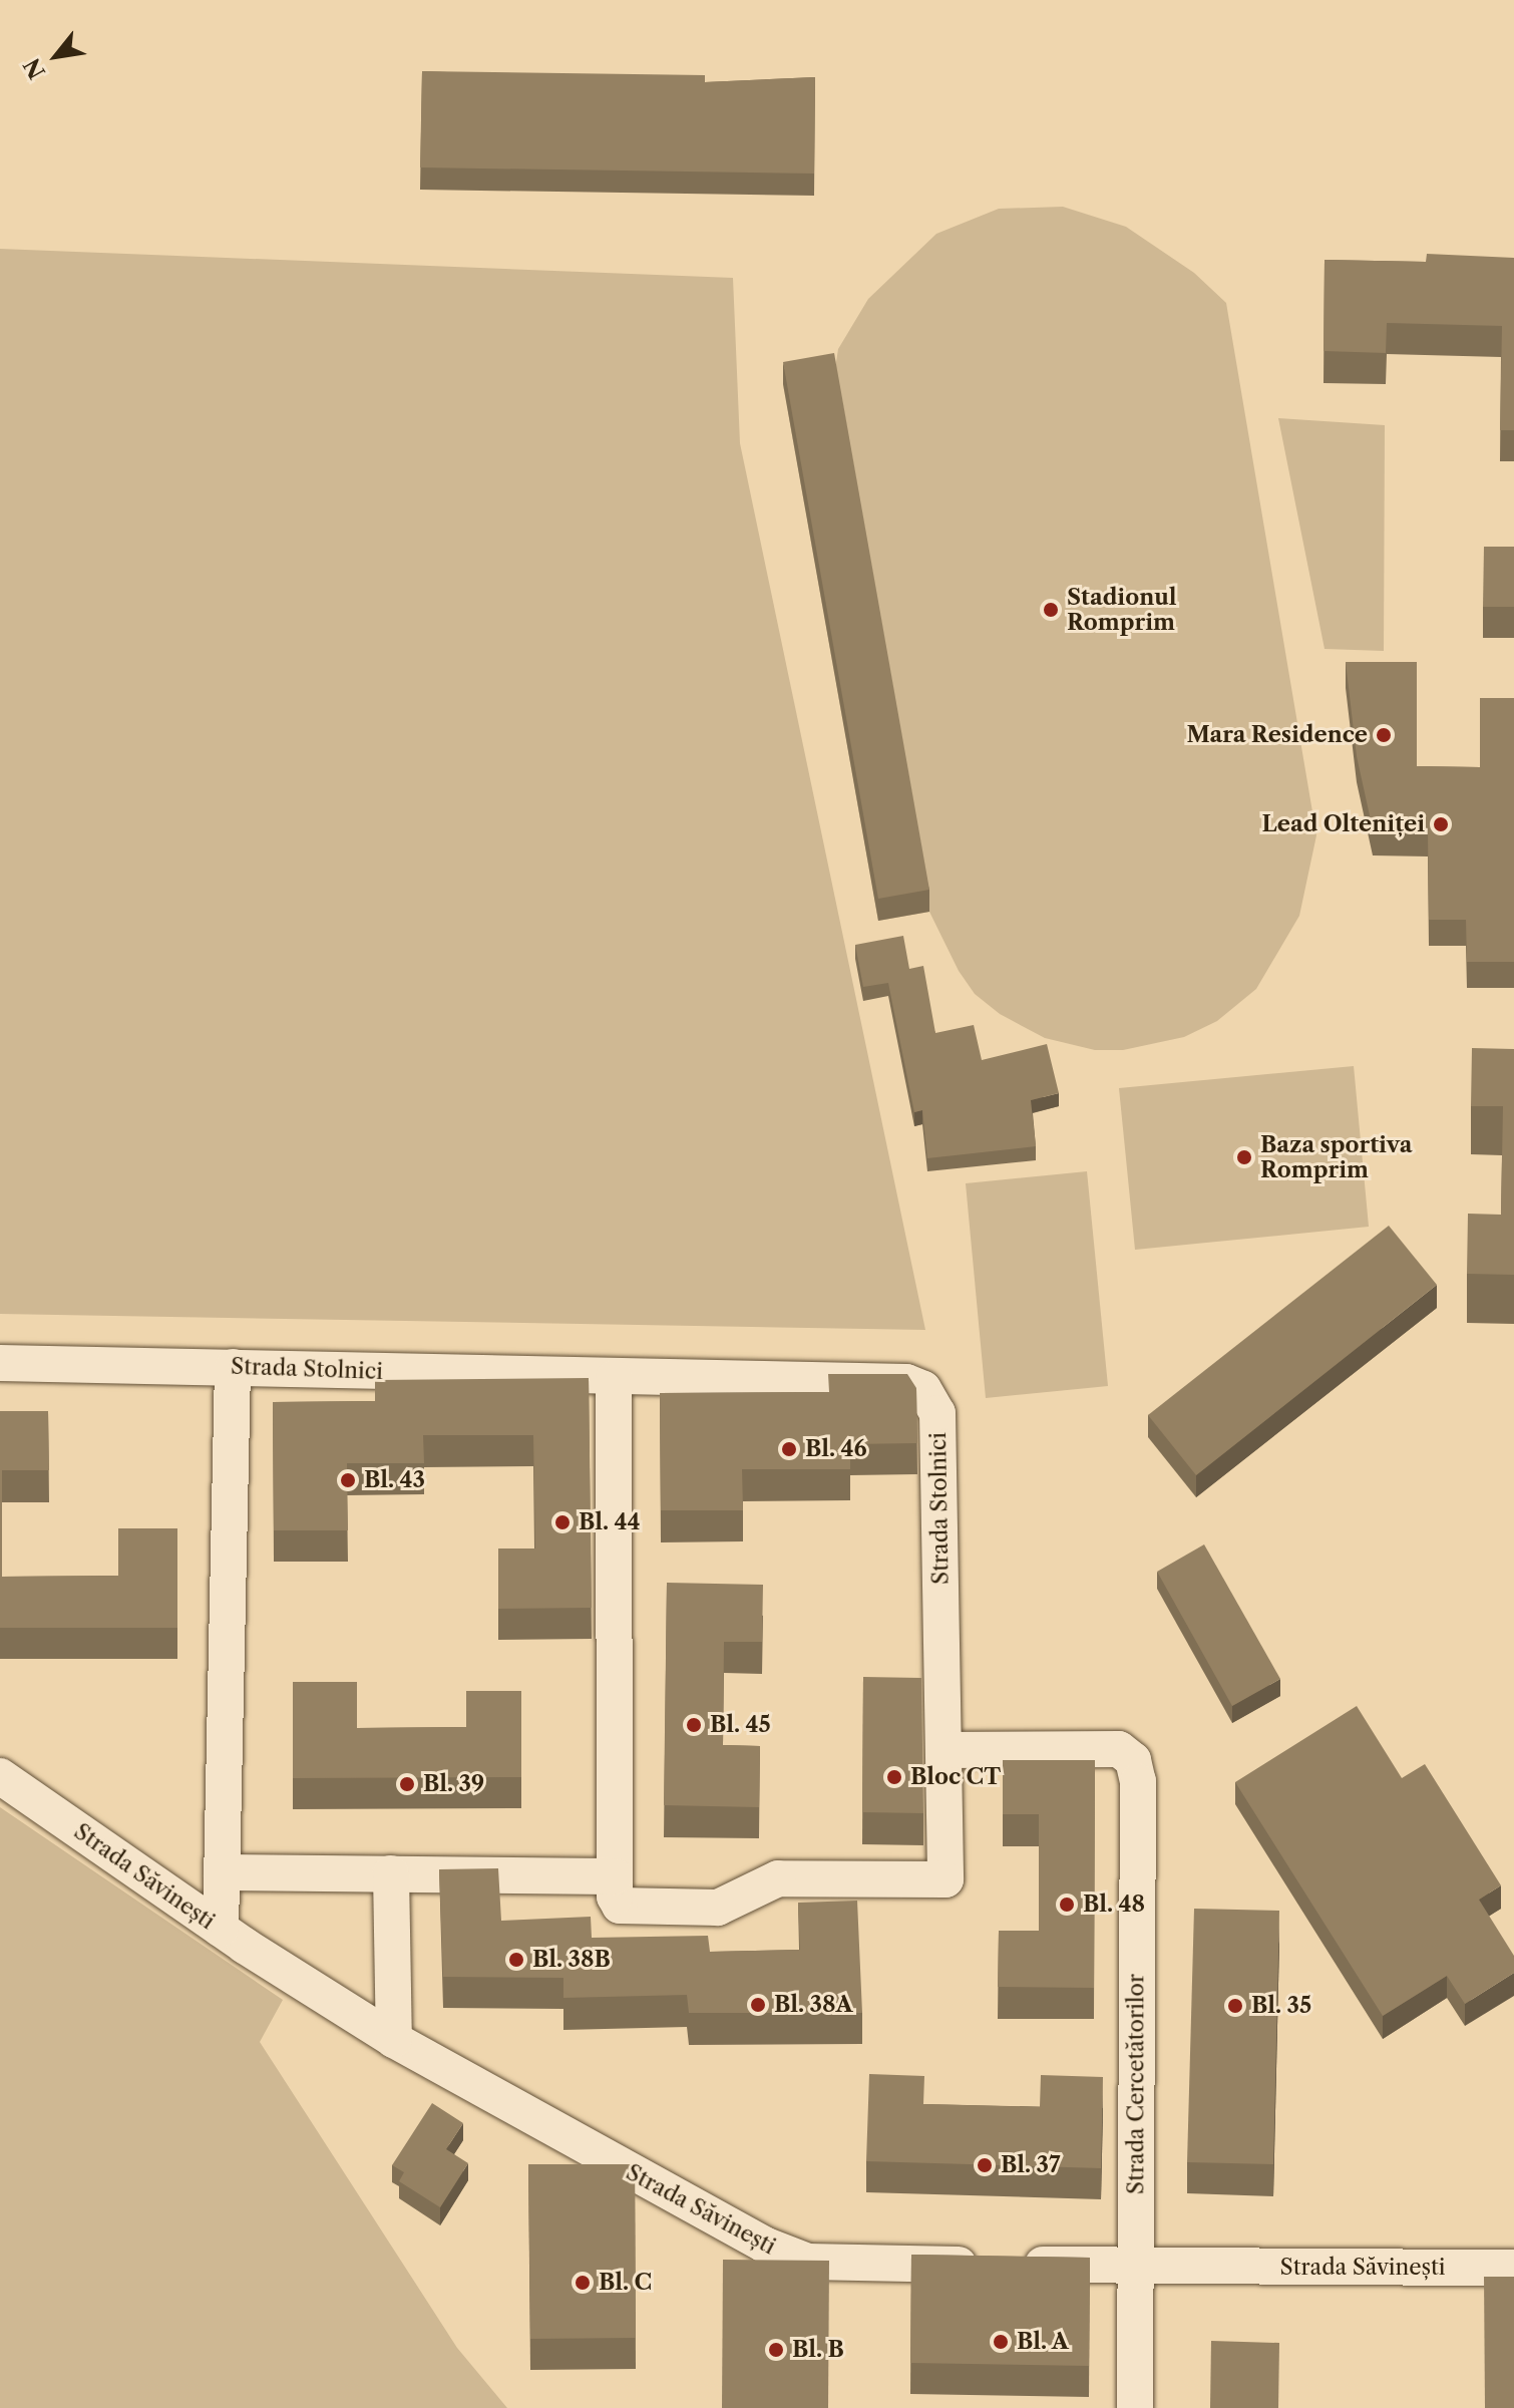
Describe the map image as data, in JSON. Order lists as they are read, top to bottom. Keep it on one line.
{"streets":{"street":["Strada Stolnici","Strada Săvinești","Strada Cercetătorilor"]},"crossings":[["Strada Stolnici","Strada Cercetătorilor"],["Strada Săvinești","Strada Cercetătorilor"]],"places":["Stadionul Romprim","Mara Residence","Lead Olteniței","Baza sportiva Romprim","Bl. 46","Bl. 43","Bl. 44","Bl. 45","Bloc CT","Bl. 39","Bl. 48","Bl. 38B","Bl. 38A","Bl. 35","Bl. 37","Bl. C","Bl. A","Bl. B"],"north":"bottom left"}
